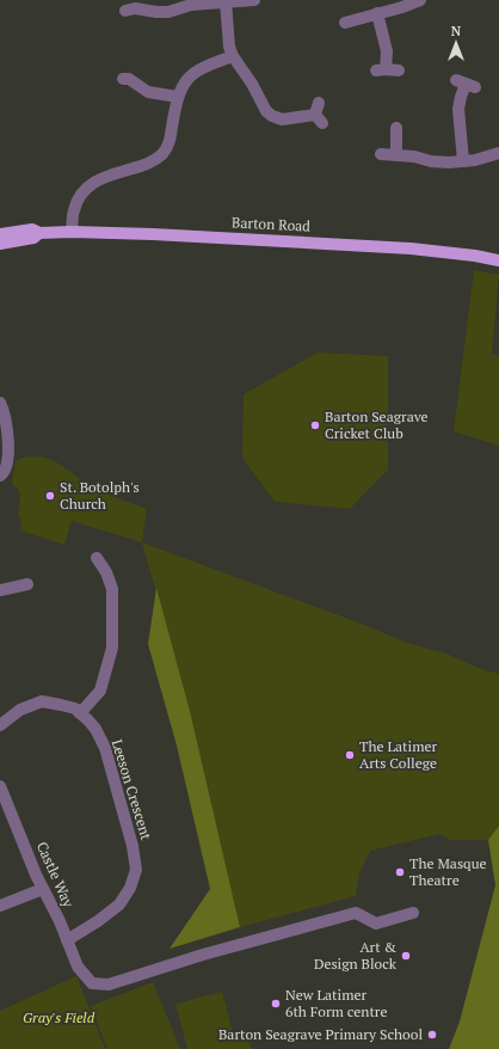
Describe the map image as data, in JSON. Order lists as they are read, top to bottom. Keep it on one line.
{"streets":{"main road":["Barton Road"],"street":["Leeson Crescent","Castle Way"]},"crossings":[["Leeson Crescent","Castle Way"]],"parks":["Gray's Field"],"places":["Barton Seagrave Cricket Club","St. Botolph's Church","The Latimer Arts College","The Masque Theatre","Art & Design Block","New Latimer 6th Form centre","Barton Seagrave Primary School"],"north":"top"}
